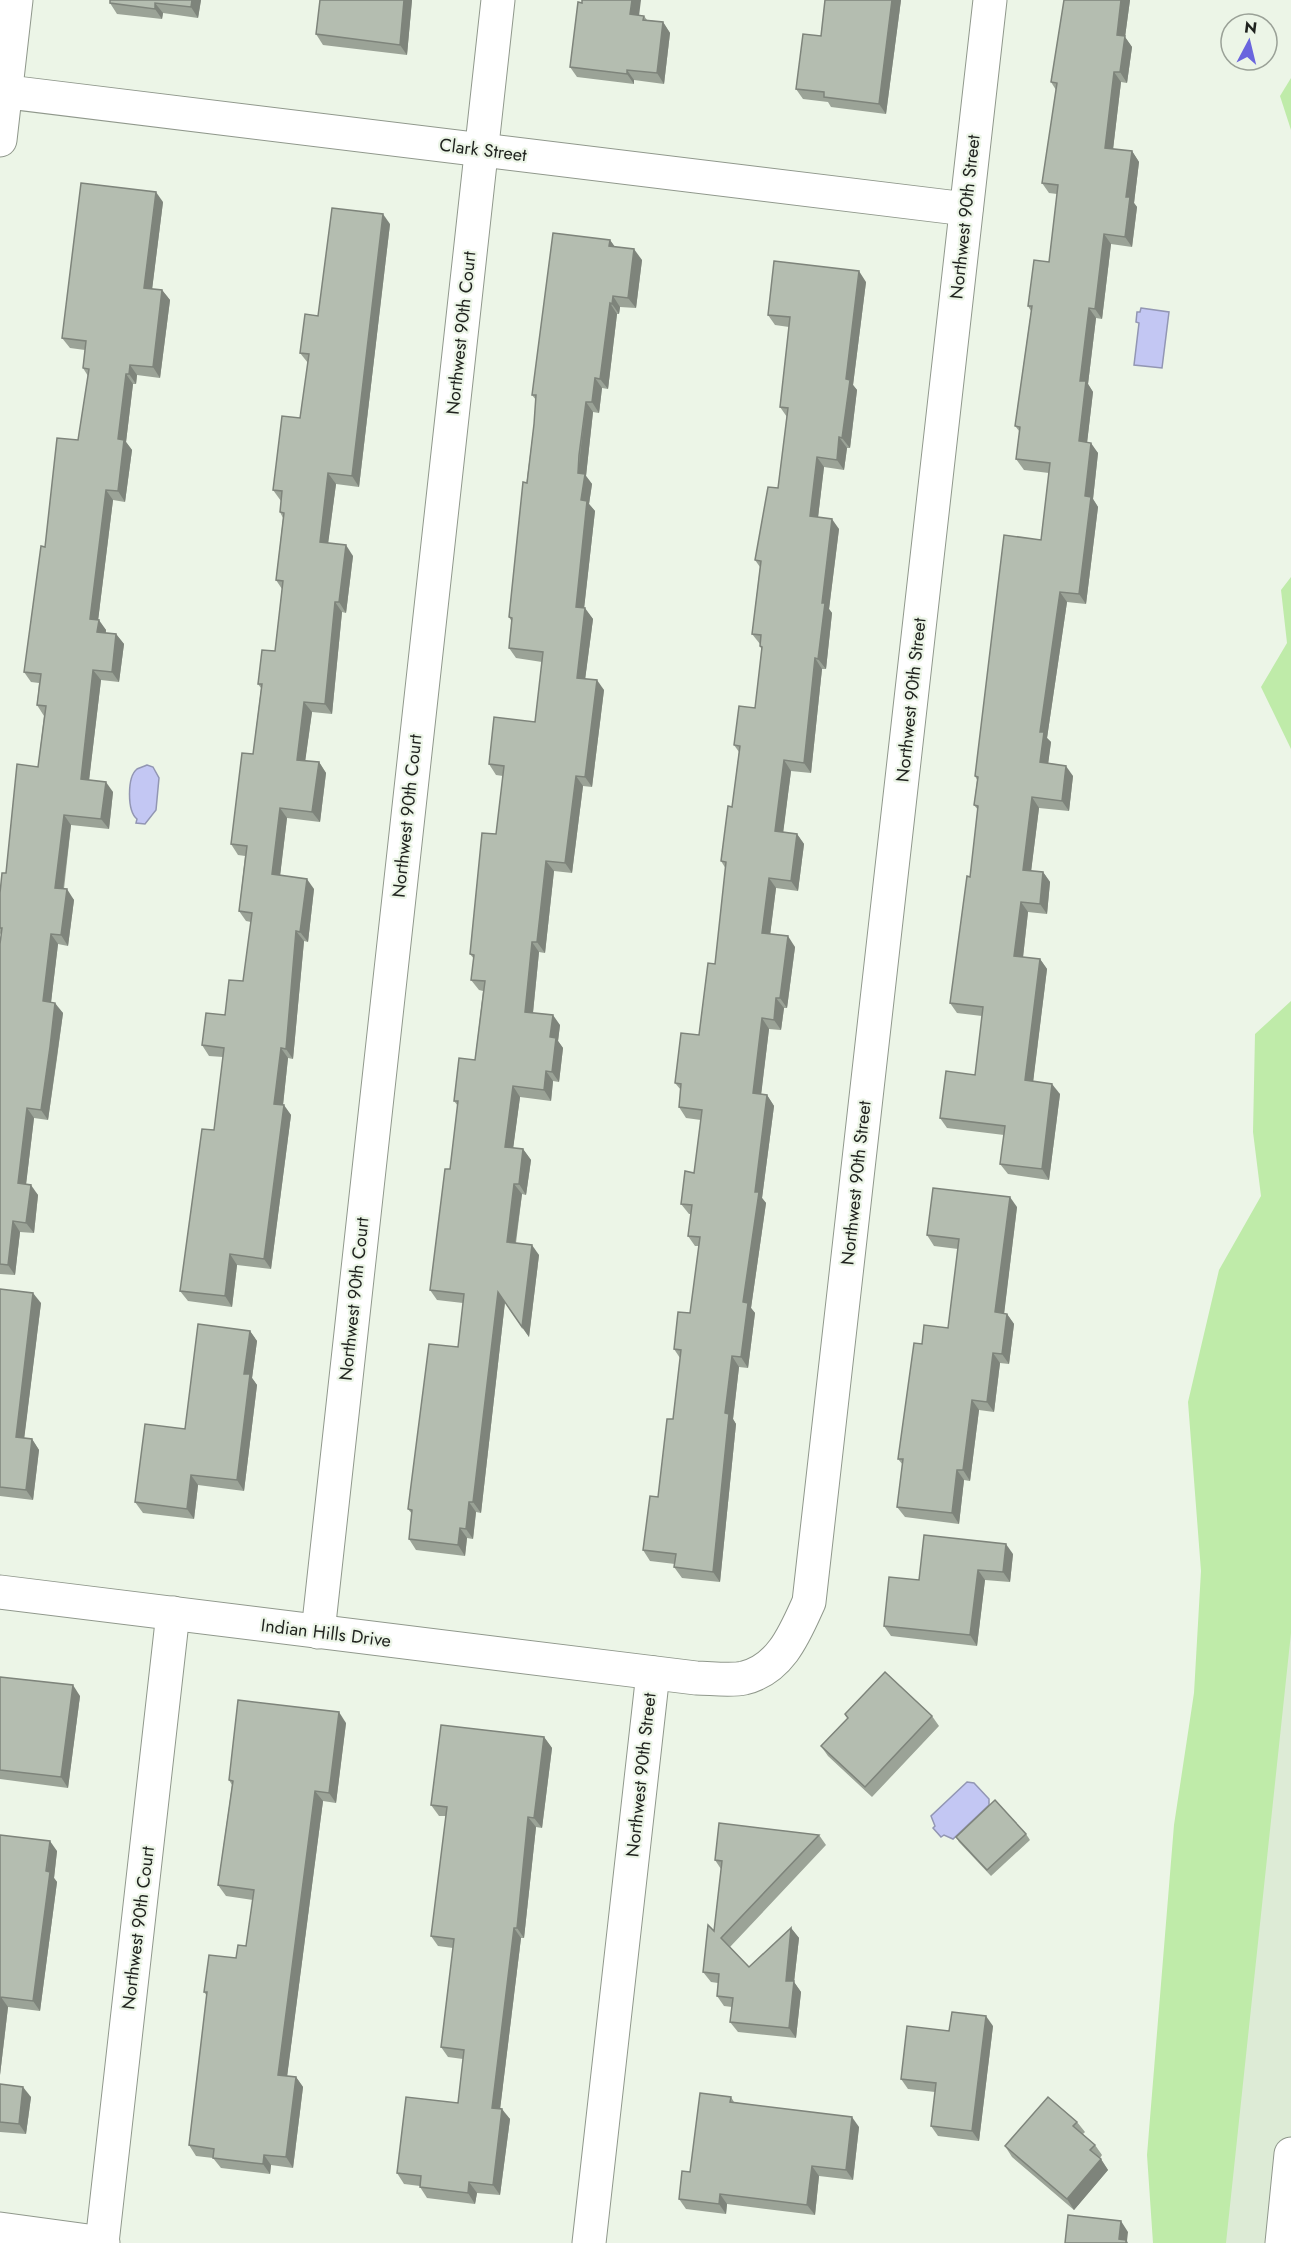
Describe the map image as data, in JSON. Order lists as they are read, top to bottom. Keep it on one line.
{"streets":{"street":["Clark Street","Northwest 90th Street","Northwest 90th Court","Indian Hills Drive"]},"crossings":[["Clark Street","Northwest 90th Street"],["Clark Street","Northwest 90th Court"],["Northwest 90th Street","Indian Hills Drive"],["Northwest 90th Court","Indian Hills Drive"]],"north":"top"}
